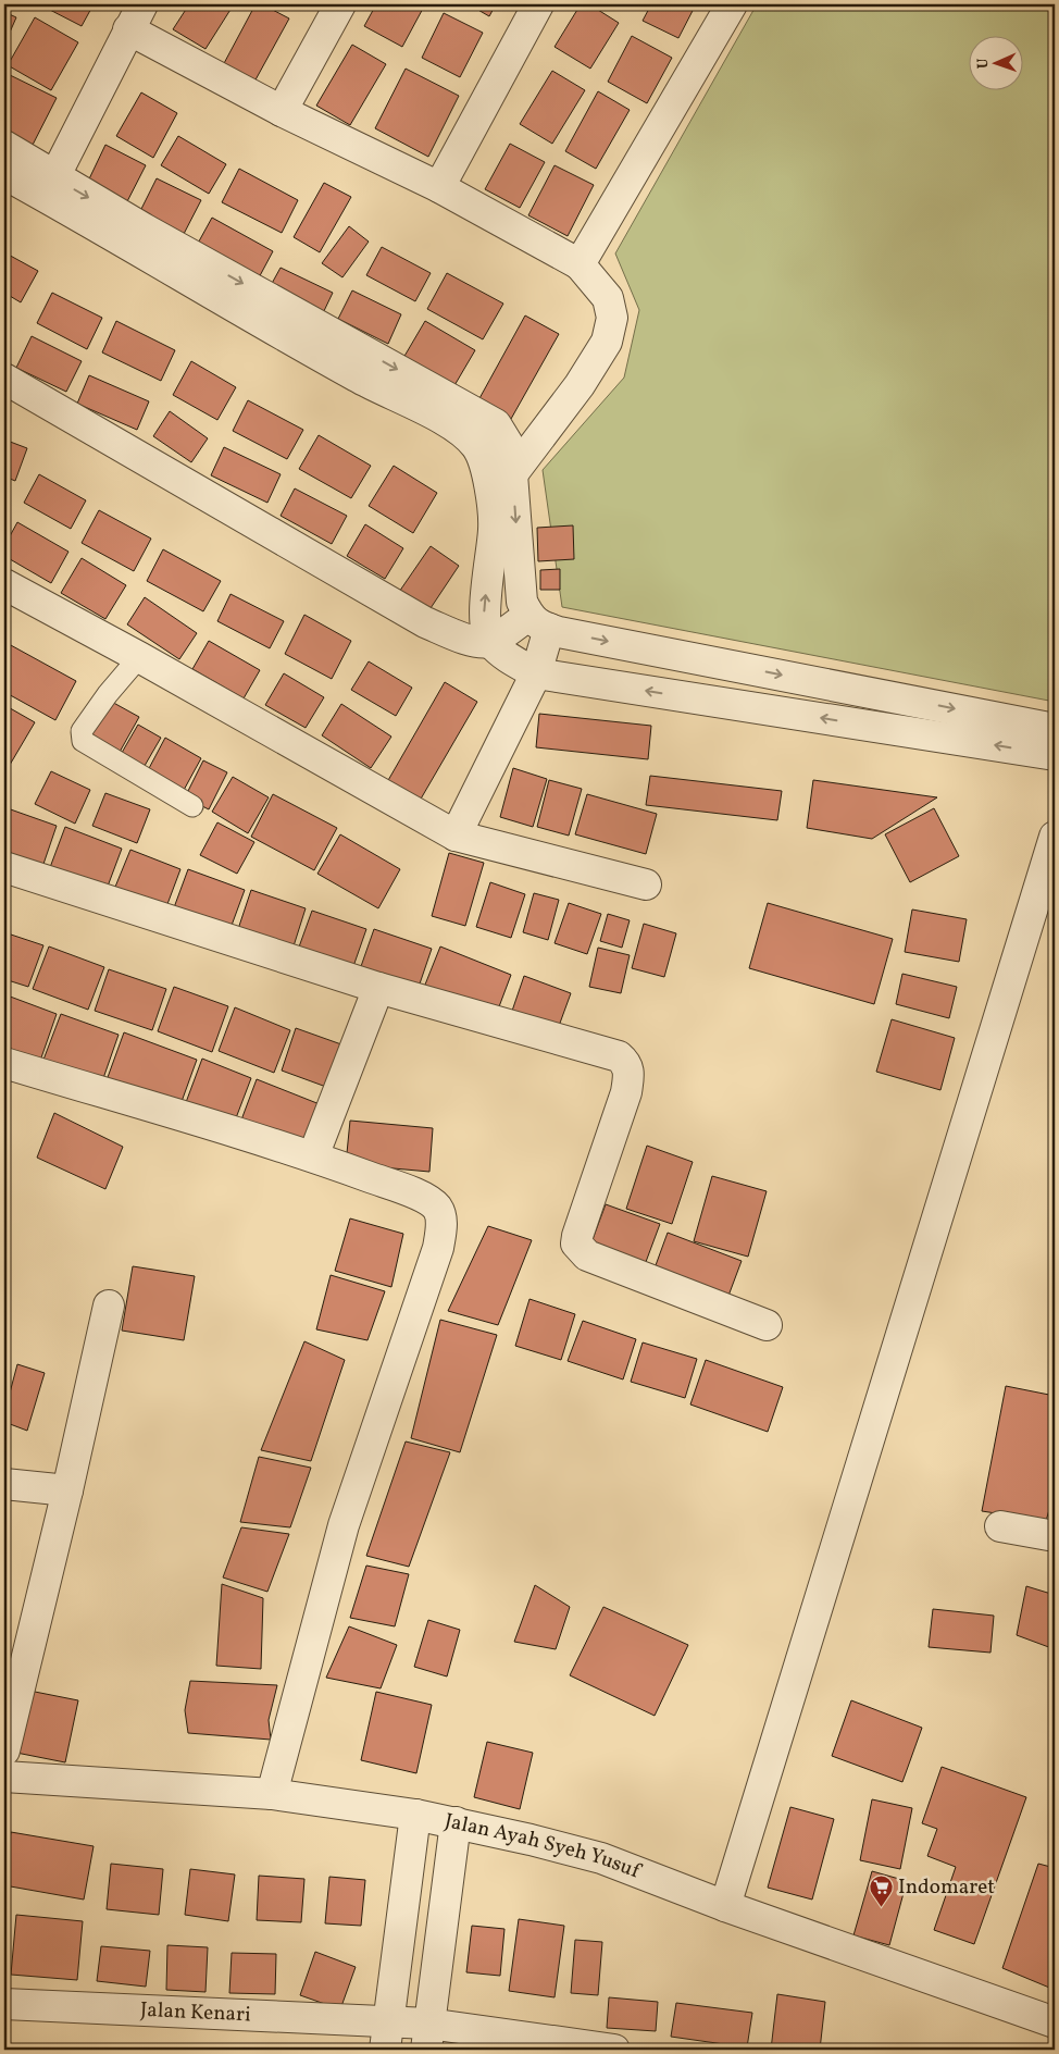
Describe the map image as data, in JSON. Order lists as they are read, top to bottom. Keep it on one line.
{"streets":{"street":["Jalan Ayah Syeh Yusuf","Jalan Kenari"]},"places":{"supermarket":["Indomaret"]},"north":"left"}
